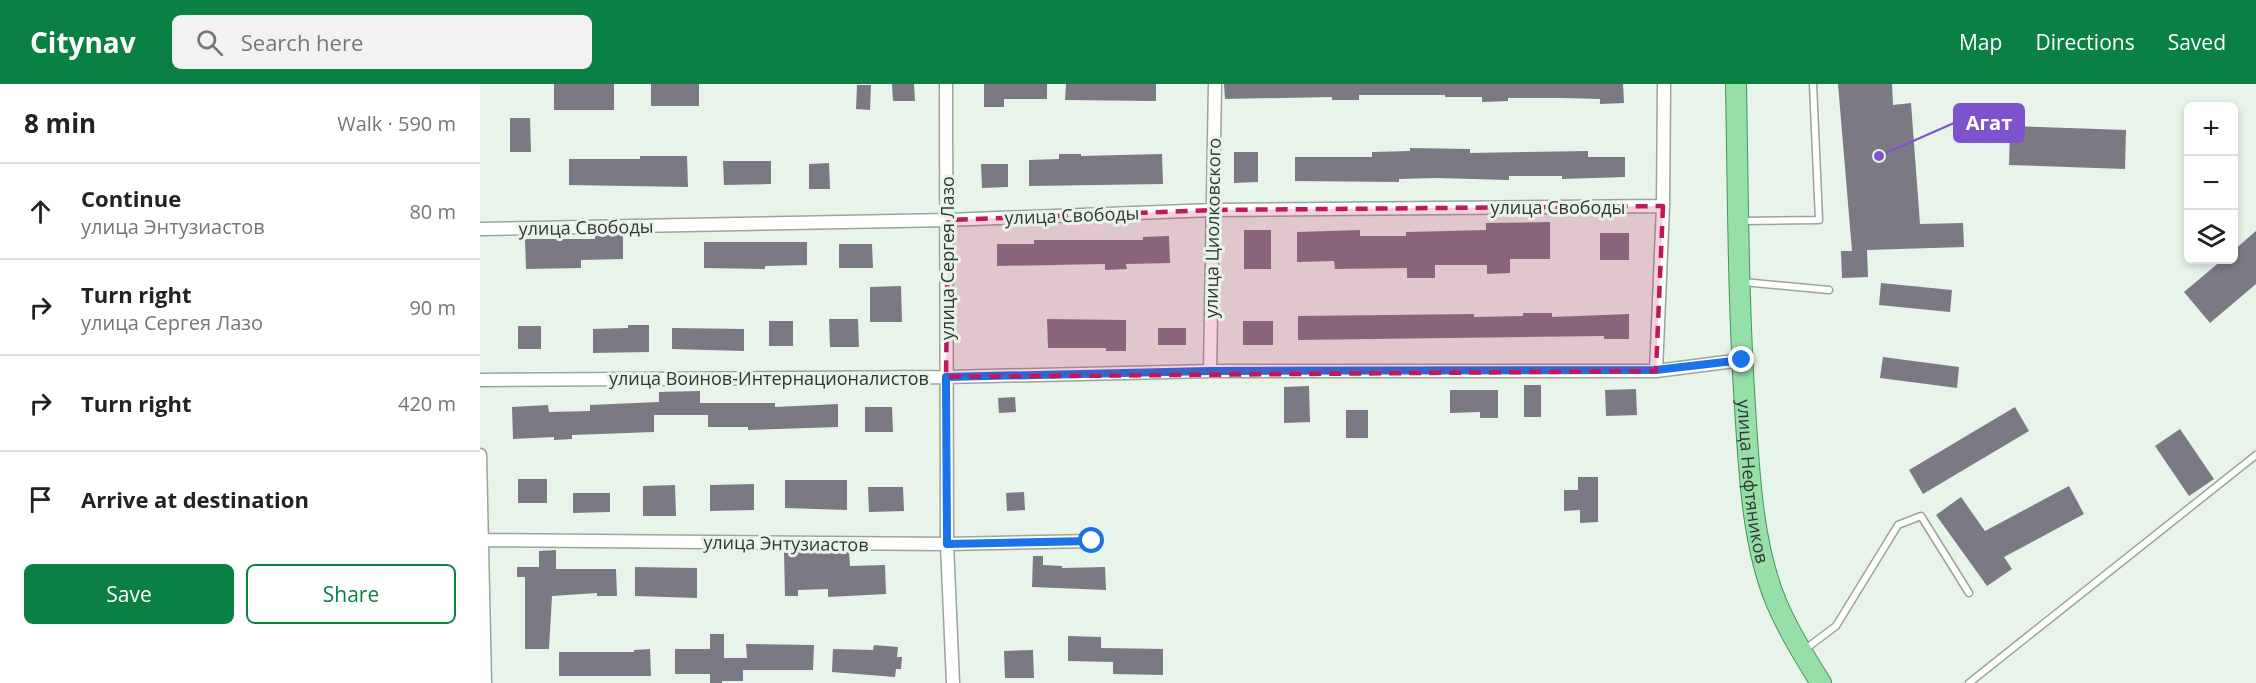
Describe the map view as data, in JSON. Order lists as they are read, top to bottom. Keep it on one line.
{"streets":{"main road":["улица Нефтяников"],"street":["улица Свободы","улица Циолковского","улица Сергея Лазо","улица Воинов-Интернационалистов","улица Энтузиастов"]},"crossings":[["улица Свободы","улица Циолковского"],["улица Свободы","улица Сергея Лазо"],["улица Циолковского","улица Воинов-Интернационалистов"],["улица Сергея Лазо","улица Воинов-Интернационалистов"],["улица Сергея Лазо","улица Энтузиастов"],["улица Воинов-Интернационалистов","улица Нефтяников"]],"places":["Агат"],"page":{"header":"Citynav","search":"Search here","nav":["Map","Directions","Saved"],"heading":["8 min","Walk · 590 m"],"map_buttons":["+","−"],"list":[["Continue","улица Энтузиастов","80 m"],["Turn right","улица Сергея Лазо","90 m"],["Turn right","420 m"],"Arrive at destination"],"buttons":["Save","Share"]}}
